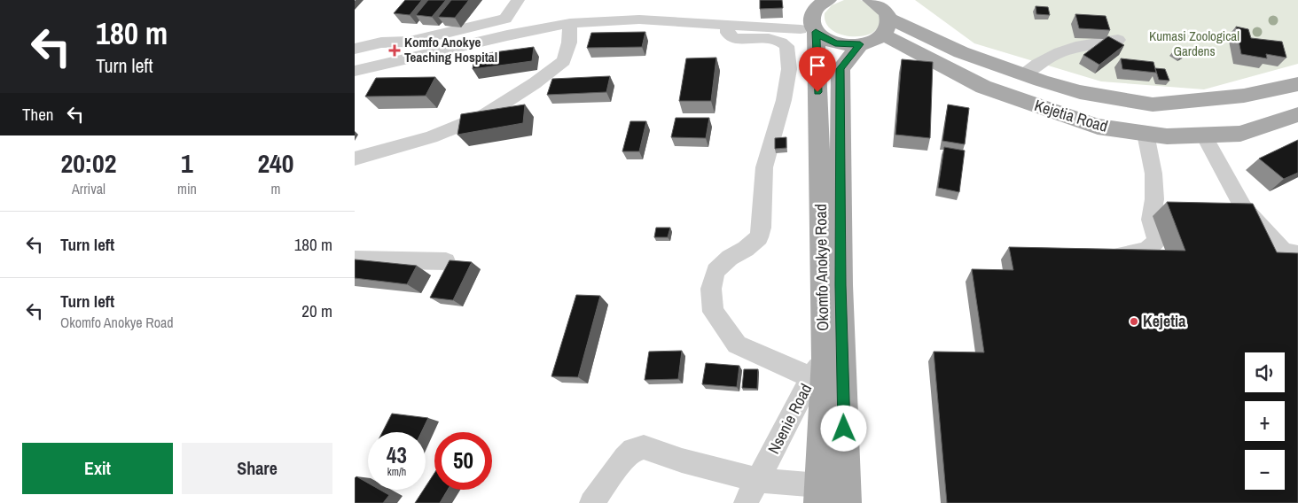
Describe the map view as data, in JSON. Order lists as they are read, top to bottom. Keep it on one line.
{"streets":{"main road":["Kejetia Road","Okomfo Anokye Road"],"street":["Nsenie Road"]},"crossings":[["Okomfo Anokye Road","Nsenie Road"]],"parks":["Kumasi Zoological Gardens"],"places":{"health":["Komfo Anokye Teaching Hospital"],"other":["Kejetia"]},"page":{"turn":["180 m","Turn left"],"then":"Then","eta":["20:02","Arrival","1","min","240","m"],"list":[{"name":"Turn left","value":"180 m"},{"name":"Turn left","note":"Okomfo Anokye Road","value":"20 m"}],"map_buttons":["+","−"],"speed":"43 km/h","limit":"50","buttons":["Exit","Share"]}}
